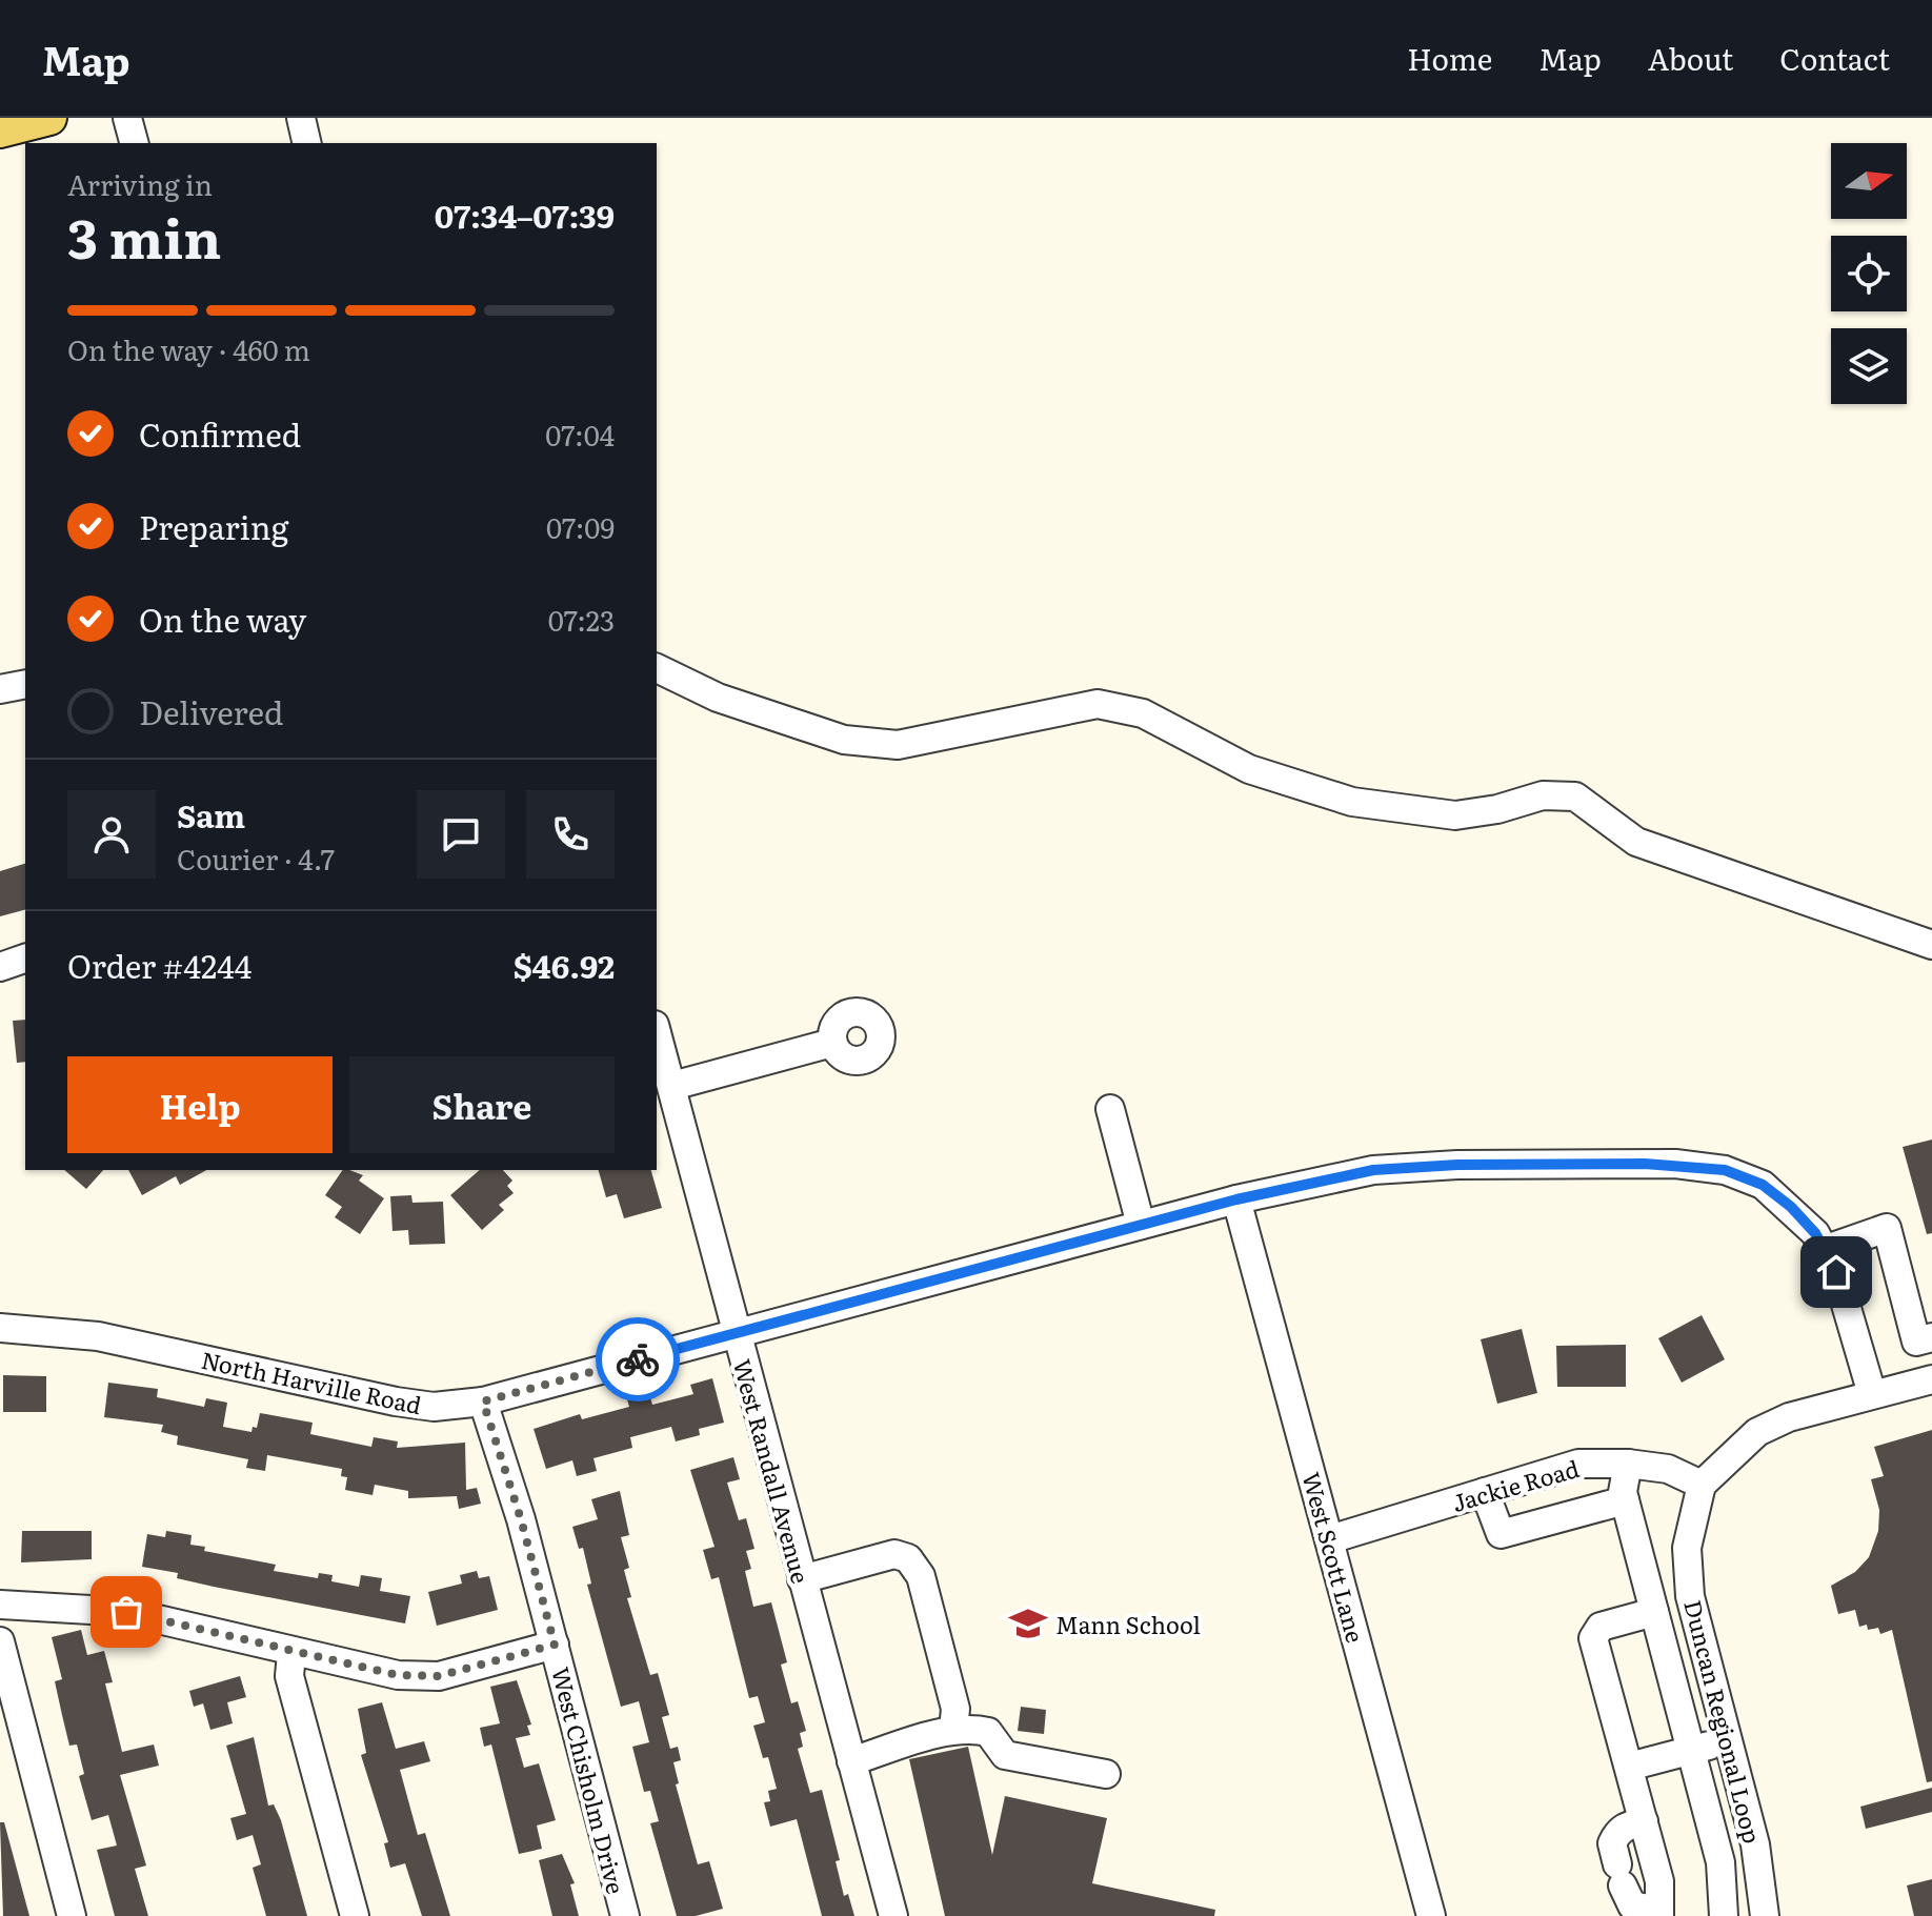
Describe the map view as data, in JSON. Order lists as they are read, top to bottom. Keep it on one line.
{"streets":{"street":["North Harville Road","West Randall Avenue","Jackie Road","West Scott Lane","Duncan Regional Loop","West Chisholm Drive"]},"crossings":[["North Harville Road","West Randall Avenue"],["North Harville Road","West Scott Lane"],["North Harville Road","West Chisholm Drive"],["Jackie Road","West Scott Lane"],["Jackie Road","Duncan Regional Loop"]],"places":{"school or university":["Mann School"]},"north":"right","page":{"header":"Map","nav":["Home","Map","About","Contact"],"heading":["3 min","Arriving in","07:34–07:39"],"panel":["Sam","Courier · 4.7","Order #4244","$46.92"],"bar":"On the way · 460 m","list":[["Confirmed","07:04"],["Preparing","07:09"],["On the way","07:23"],"Delivered"],"buttons":["Help","Share"]}}
